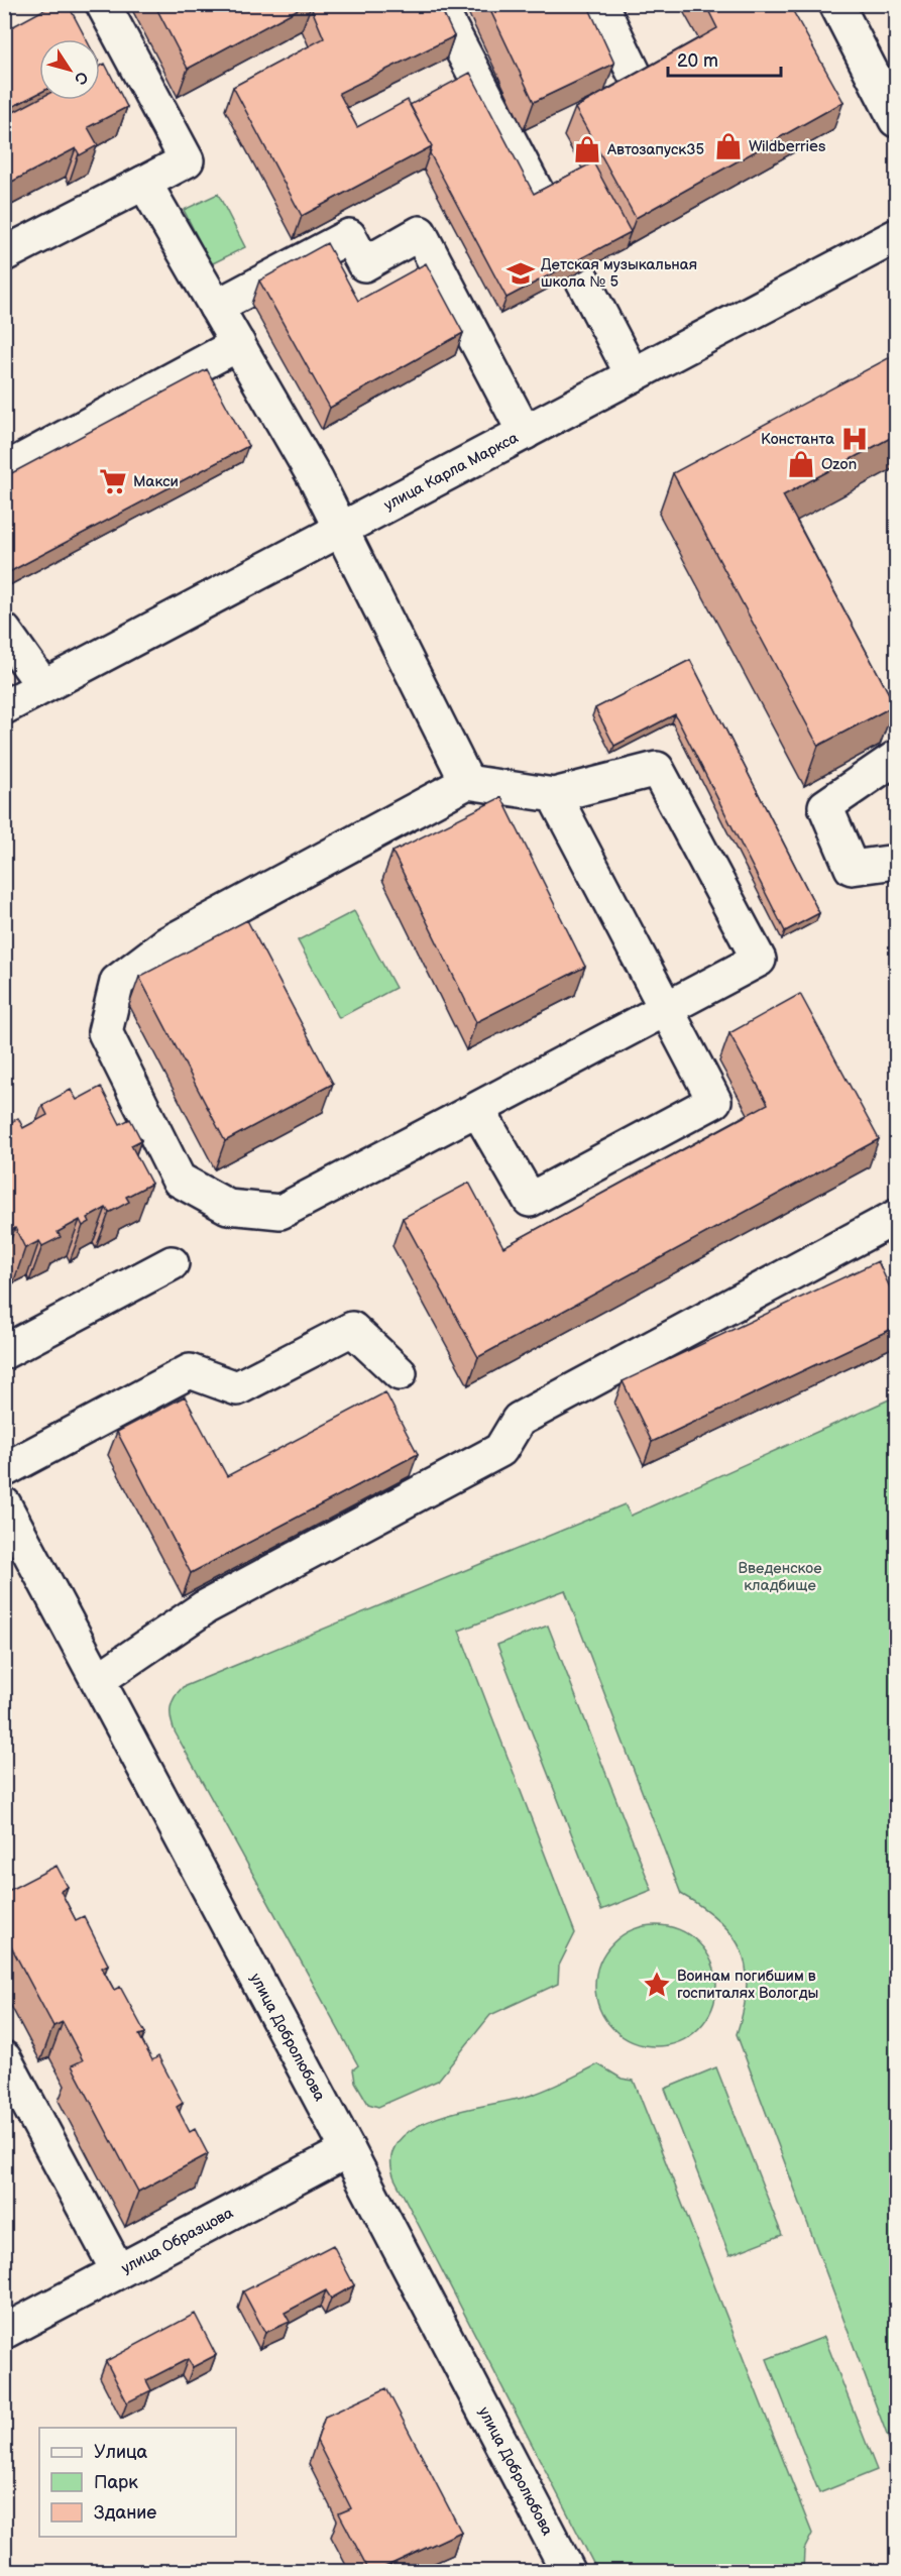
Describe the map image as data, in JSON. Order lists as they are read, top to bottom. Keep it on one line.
{"streets":{"street":["улица Карла Маркса","улица Добролюбова","улица Образцова"]},"crossings":[["улица Добролюбова","улица Образцова"]],"parks":["Введенское кладбище"],"places":{"shop":["Wildberries","Автозапуск35","Ozon"],"school or university":["Детская музыкальная школа № 5"],"hospital":["Константа"],"supermarket":["Макси"],"place":["Воинам погибшим в госпиталях Вологды"]},"legend":["Улица","Парк","Здание"],"scale_bar":"20 m","north":"bottom right"}
